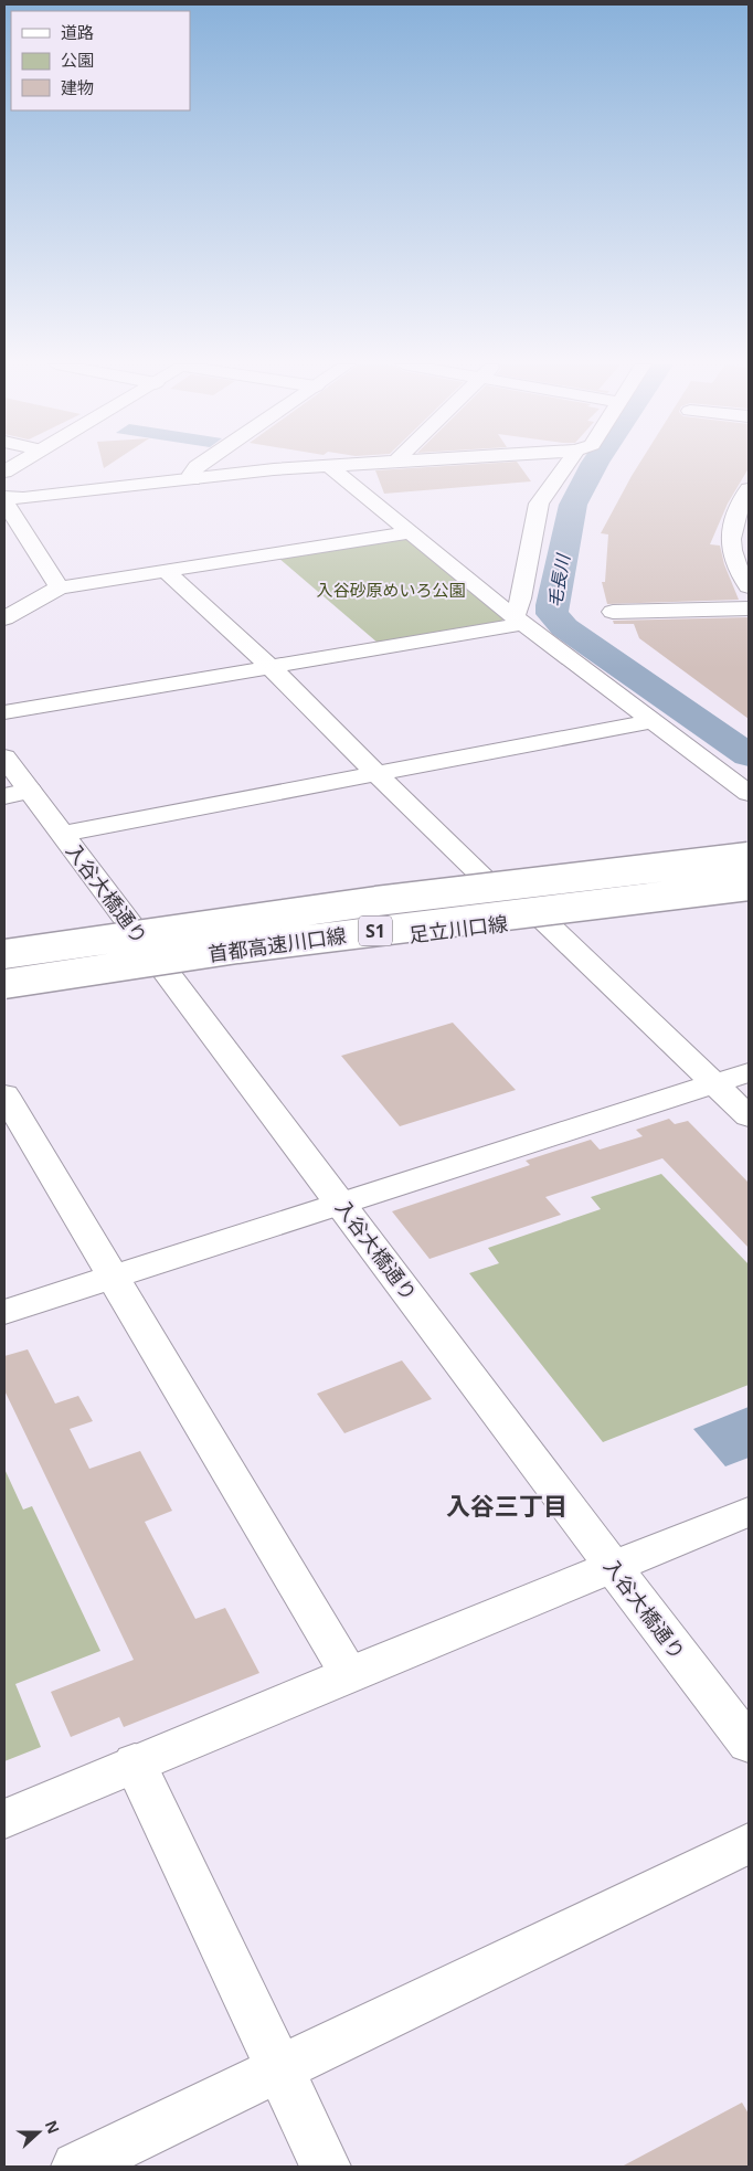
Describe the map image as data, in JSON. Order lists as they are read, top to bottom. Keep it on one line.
{"streets":{"main road":["入谷大橋通り","足立川口線","S1","首都高速川口線"]},"crossings":[["入谷大橋通り","足立川口線"]],"districts":["入谷三丁目"],"water":["毛長川"],"parks":["入谷砂原めいろ公園"],"legend":["道路","公園","建物"],"north":"right"}
